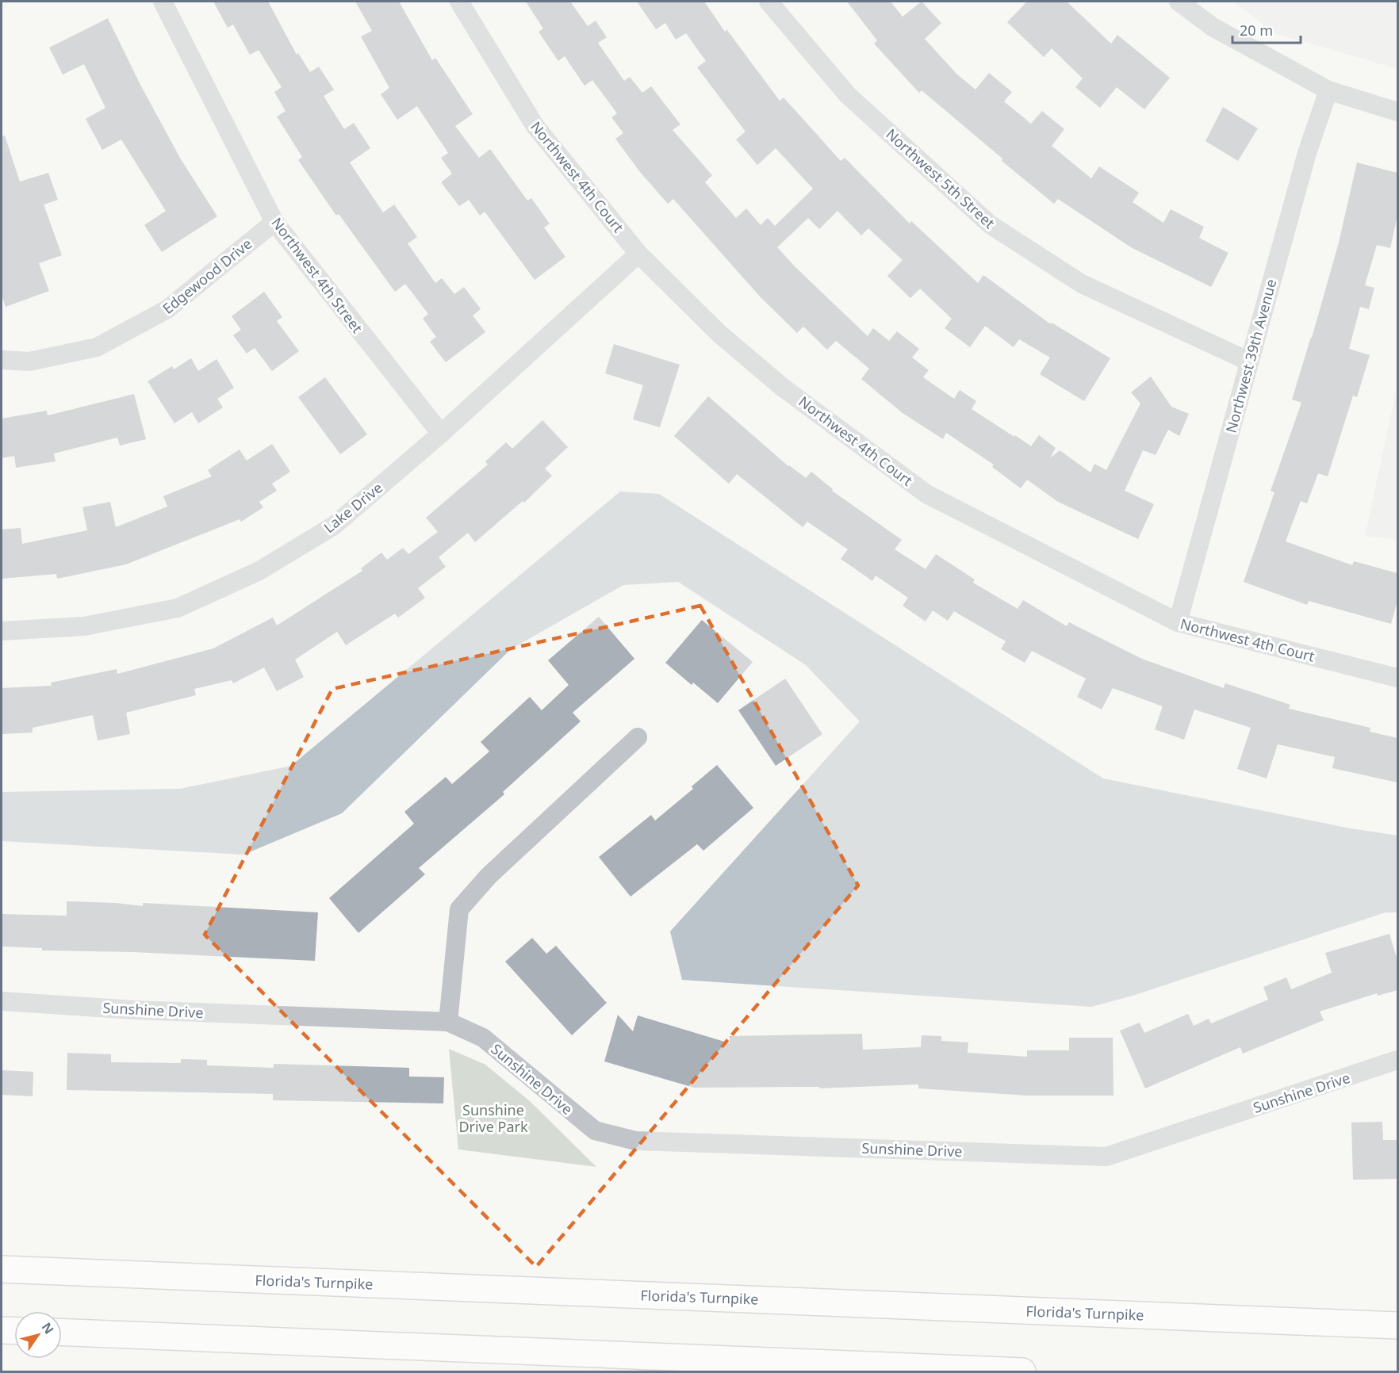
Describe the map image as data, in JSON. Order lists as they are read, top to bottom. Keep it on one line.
{"streets":{"highway":["Florida's Turnpike"],"street":["Northwest 4th Court","Northwest 5th Street","Northwest 4th Street","Edgewood Drive","Northwest 39th Avenue","Lake Drive","Sunshine Drive"]},"crossings":[["Northwest 4th Court","Northwest 39th Avenue"],["Northwest 4th Court","Lake Drive"],["Northwest 5th Street","Northwest 39th Avenue"],["Northwest 4th Street","Edgewood Drive"],["Northwest 4th Street","Lake Drive"]],"parks":["Sunshine Drive Park"],"scale_bar":"20 m","north":"top right"}
